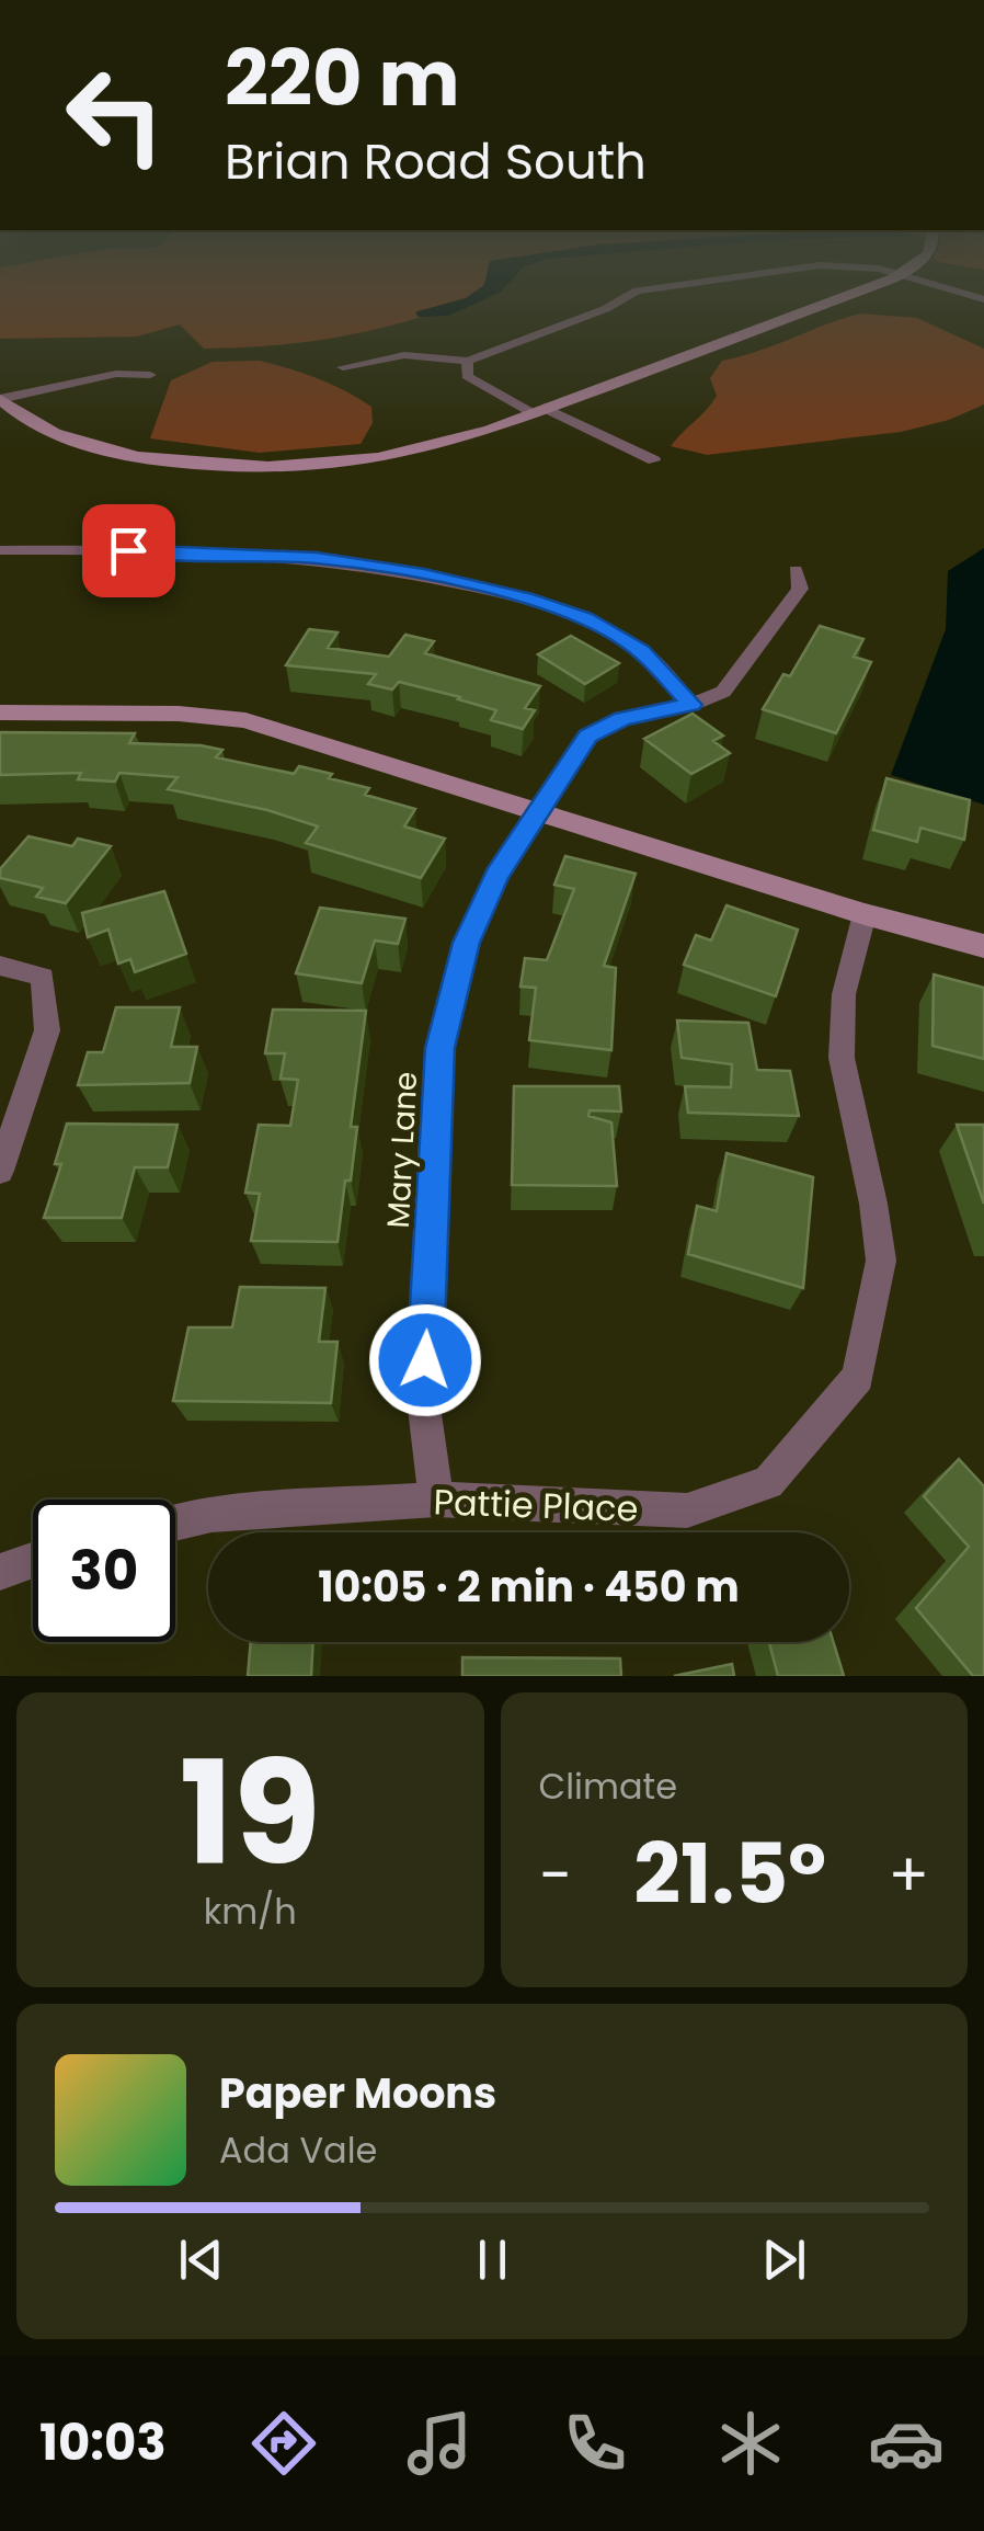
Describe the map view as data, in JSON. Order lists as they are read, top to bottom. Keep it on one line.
{"streets":{"street":["Mary Lane","Pattie Place"]},"crossings":[["Mary Lane","Pattie Place"]],"page":{"turn":["220 m","Brian Road South"],"limit":"30","trip":"10:05 · 2 min · 450 m","tile":[["19","km/h"],"Climate"],"heat":["−","21.5°","+"],"song":["Paper Moons","Ada Vale"],"tabs":"10:03"}}
